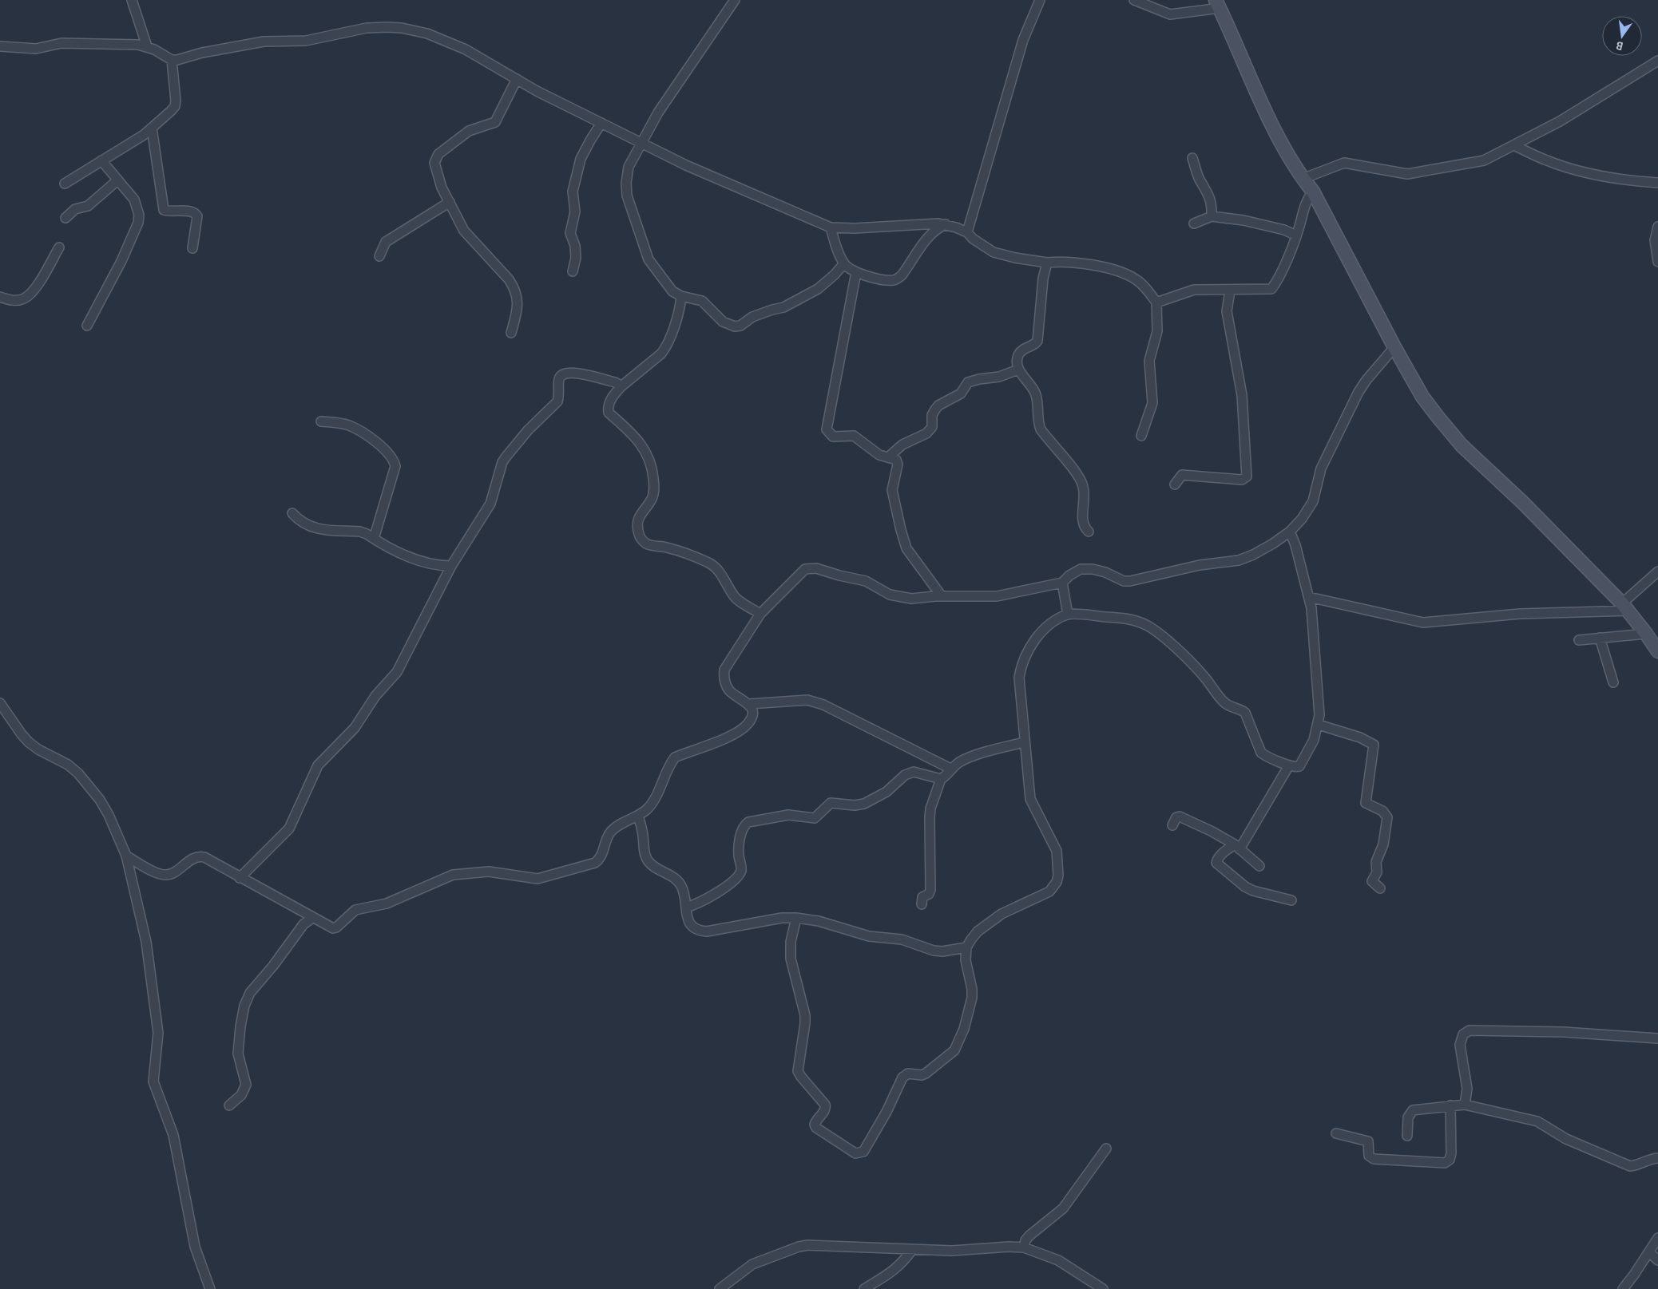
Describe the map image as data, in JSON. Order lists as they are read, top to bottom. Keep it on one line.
{"north":"bottom"}
